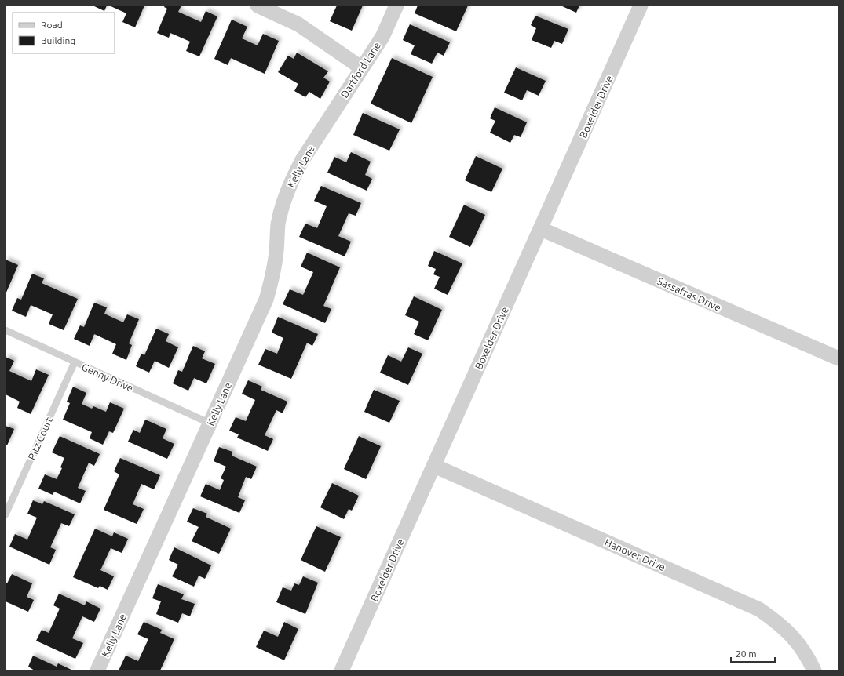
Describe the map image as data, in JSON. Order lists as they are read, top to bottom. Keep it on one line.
{"streets":{"street":["Dartford Lane","Boxelder Drive","Kelly Lane","Sassafras Drive","Hanover Drive"],"lane":["Genny Drive","Ritz Court"]},"crossings":[["Dartford Lane","Kelly Lane"],["Boxelder Drive","Sassafras Drive"],["Boxelder Drive","Hanover Drive"],["Kelly Lane","Genny Drive"],["Genny Drive","Ritz Court"]],"legend":["Road","Building"],"scale_bar":"20 m"}
